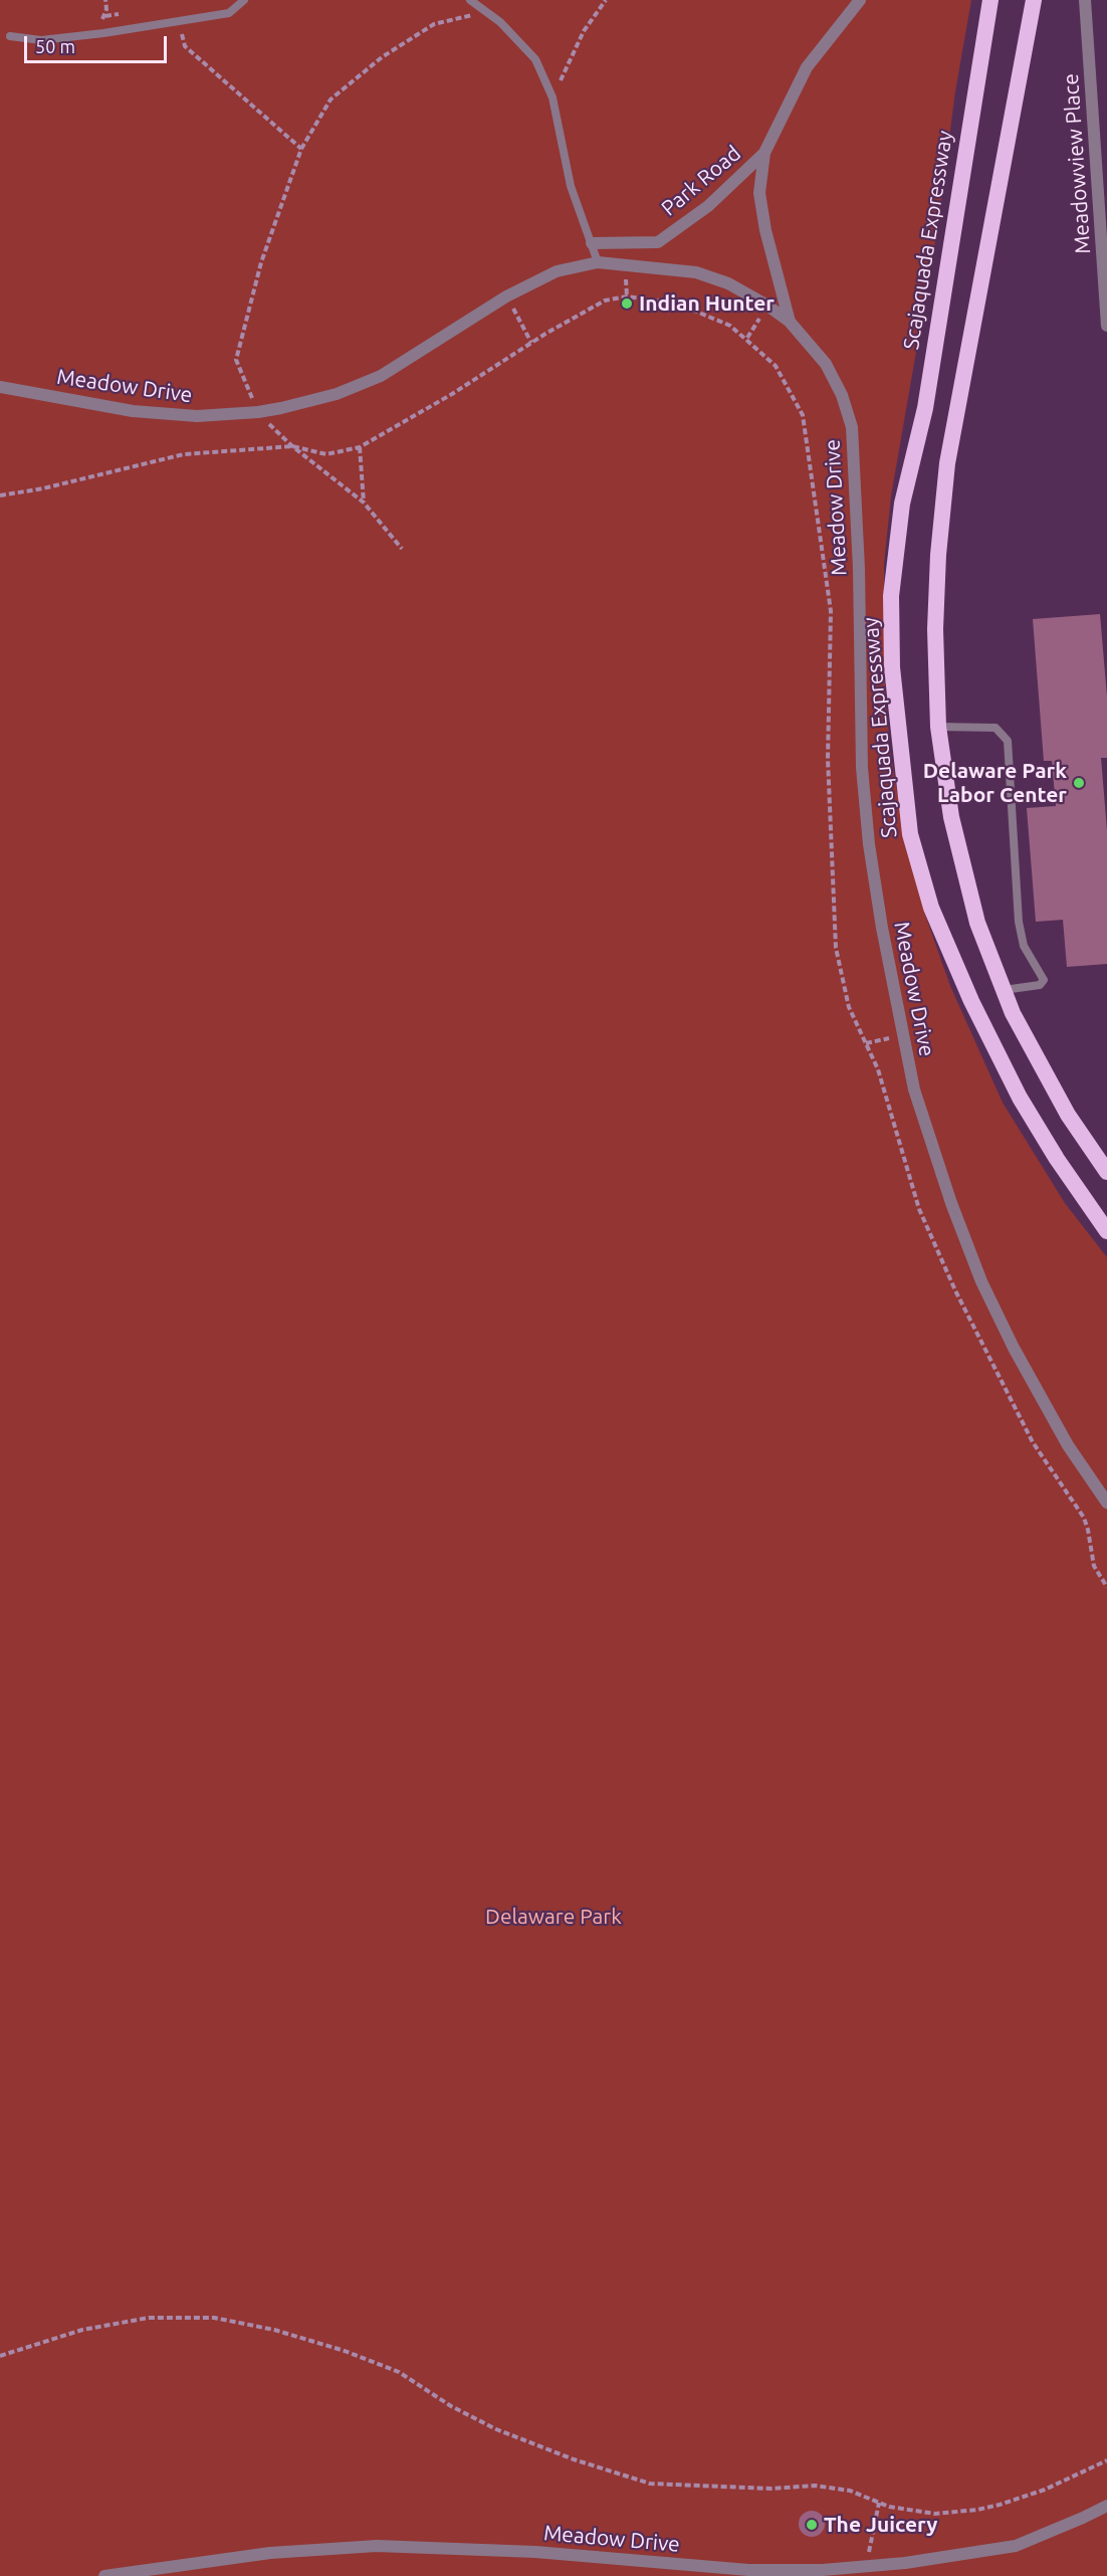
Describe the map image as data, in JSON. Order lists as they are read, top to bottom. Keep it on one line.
{"streets":{"highway":["Scajaquada Expressway"],"street":["Meadowview Place","Park Road","Meadow Drive"]},"crossings":[["Park Road","Meadow Drive"]],"parks":["Delaware Park"],"places":["Indian Hunter","Delaware Park Labor Center","The Juicery"],"scale_bar":"50 m"}
